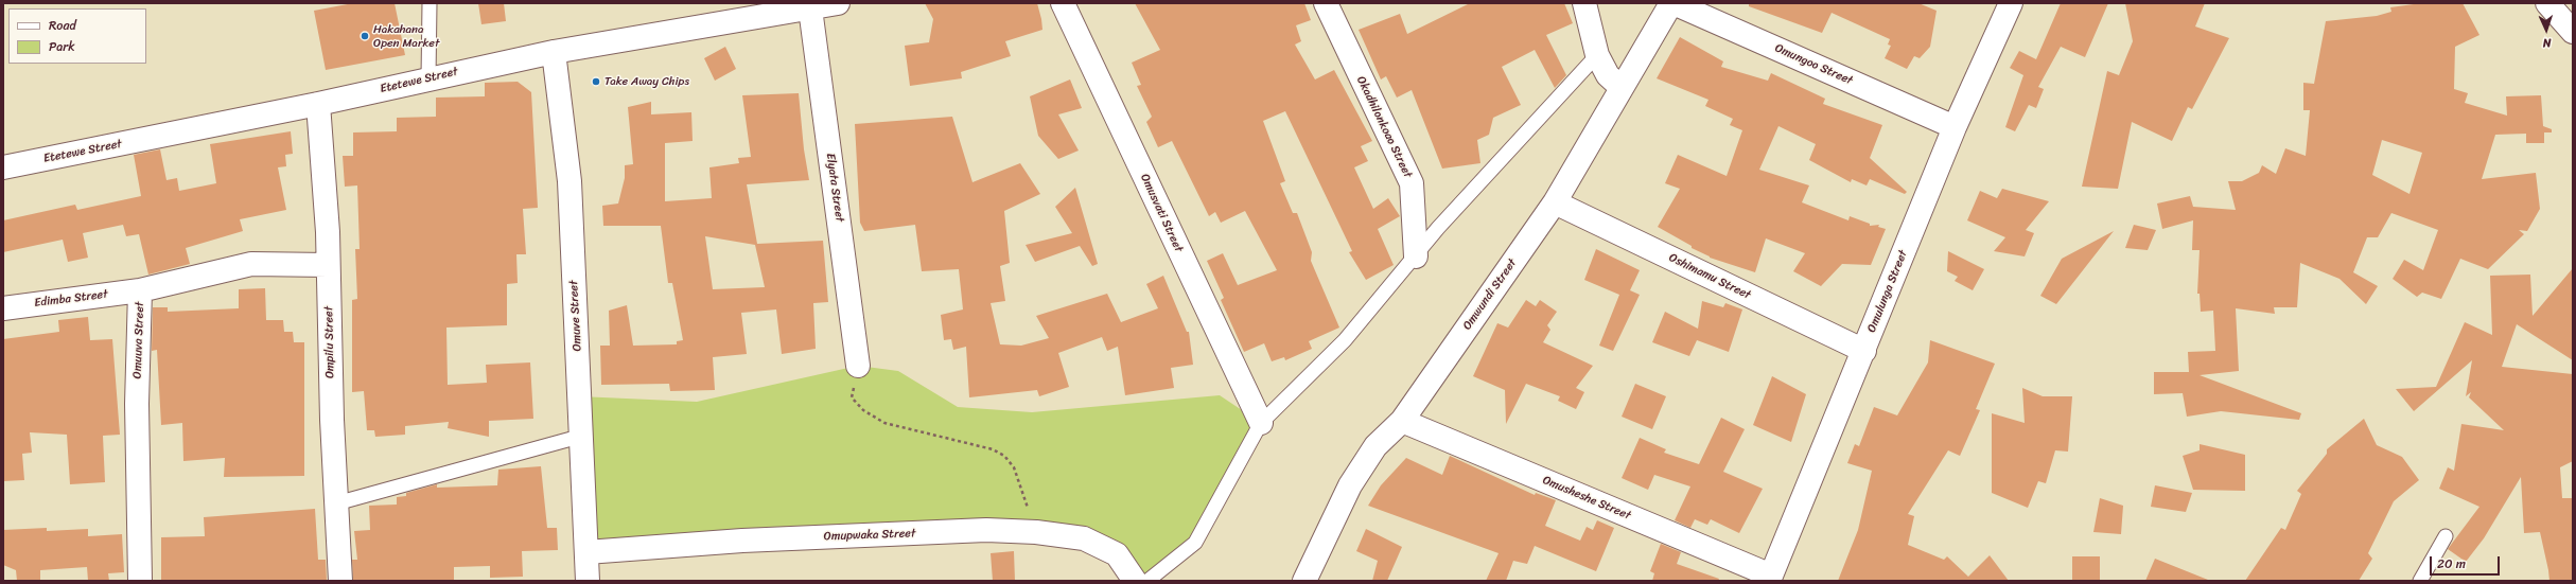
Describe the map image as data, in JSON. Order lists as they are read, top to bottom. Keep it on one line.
{"streets":{"street":["Omungoo Street","Etetewe Street","Okadhilonkoao Street","Elyata Street","Omusvati Street","Oshimamu Street","Omulunga Street","Omwundi Street","Edimba Street","Omuve Street","Omuuva Street","Ompilu Street","Omusheshe Street","Omupwaka Street"]},"crossings":[["Omungoo Street","Omulunga Street"],["Omungoo Street","Omwundi Street"],["Etetewe Street","Elyata Street"],["Etetewe Street","Omuve Street"],["Etetewe Street","Ompilu Street"],["Oshimamu Street","Omulunga Street"],["Oshimamu Street","Omwundi Street"],["Omulunga Street","Omusheshe Street"],["Omwundi Street","Omusheshe Street"],["Edimba Street","Omuuva Street"],["Omuve Street","Omupwaka Street"],["Omuuva Street","Ompilu Street"]],"places":["Hakahana Open Market","Take Away Chips"],"legend":["Road","Park"],"scale_bar":"20 m","north":"bottom"}
